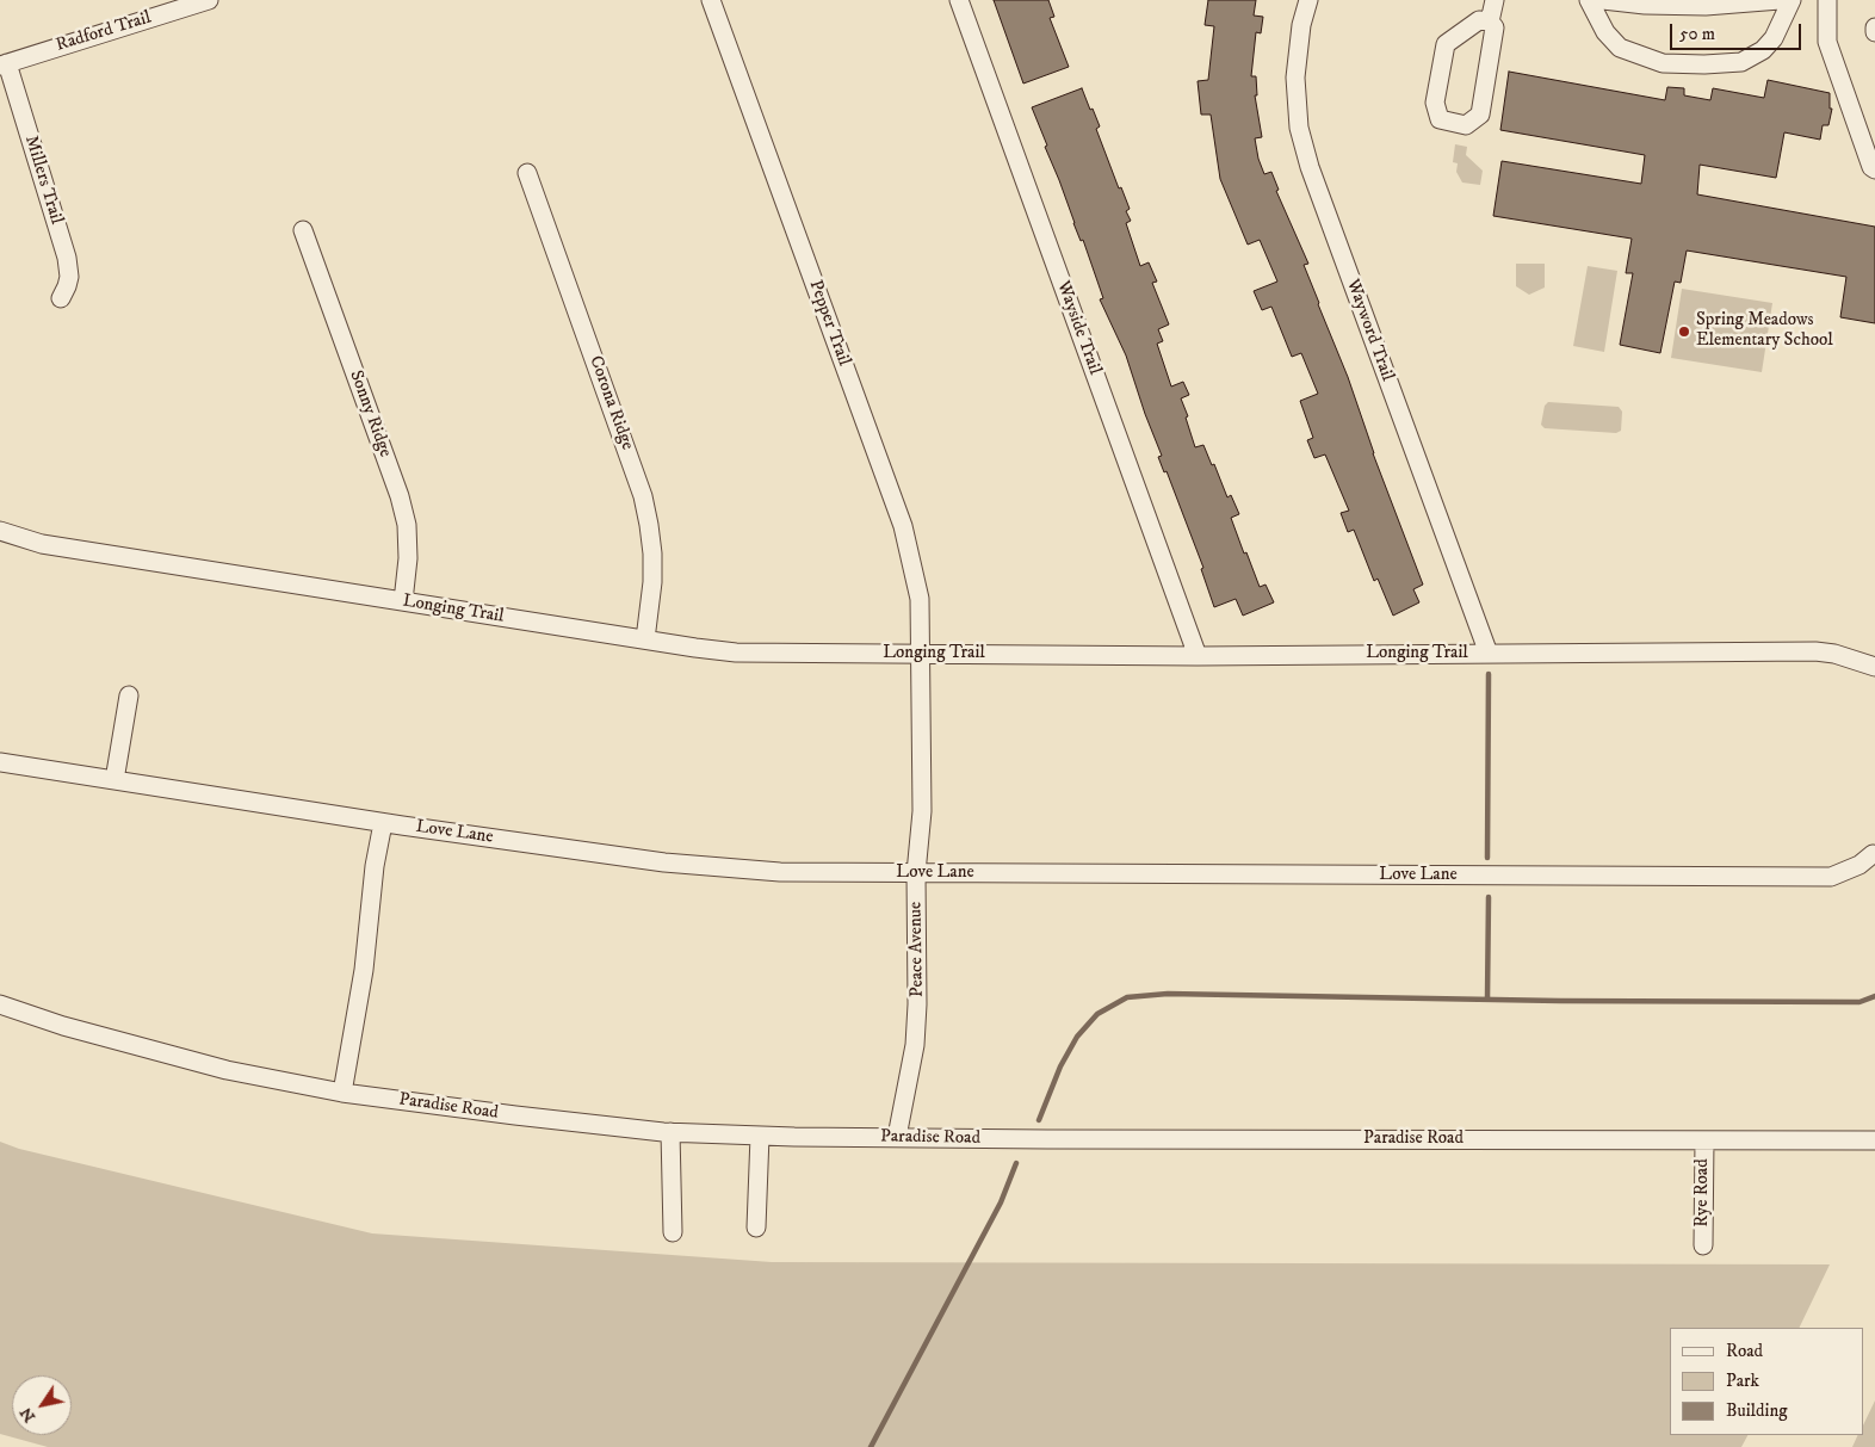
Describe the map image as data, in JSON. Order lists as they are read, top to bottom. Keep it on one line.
{"streets":{"street":["Radford Trail","Millers Trail","Pepper Trail","Wayside Trail","Wayword Trail","Corona Ridge","Sonny Ridge","Longing Trail","Love Lane","Peace Avenue","Paradise Road","Rye Road"]},"crossings":[["Radford Trail","Millers Trail"],["Pepper Trail","Longing Trail"],["Pepper Trail","Peace Avenue"],["Wayside Trail","Longing Trail"],["Wayword Trail","Longing Trail"],["Corona Ridge","Longing Trail"],["Sonny Ridge","Longing Trail"],["Longing Trail","Peace Avenue"],["Love Lane","Peace Avenue"],["Peace Avenue","Paradise Road"],["Paradise Road","Rye Road"]],"places":["Spring Meadows Elementary School"],"legend":["Road","Park","Building"],"scale_bar":"50 m","north":"bottom left"}
